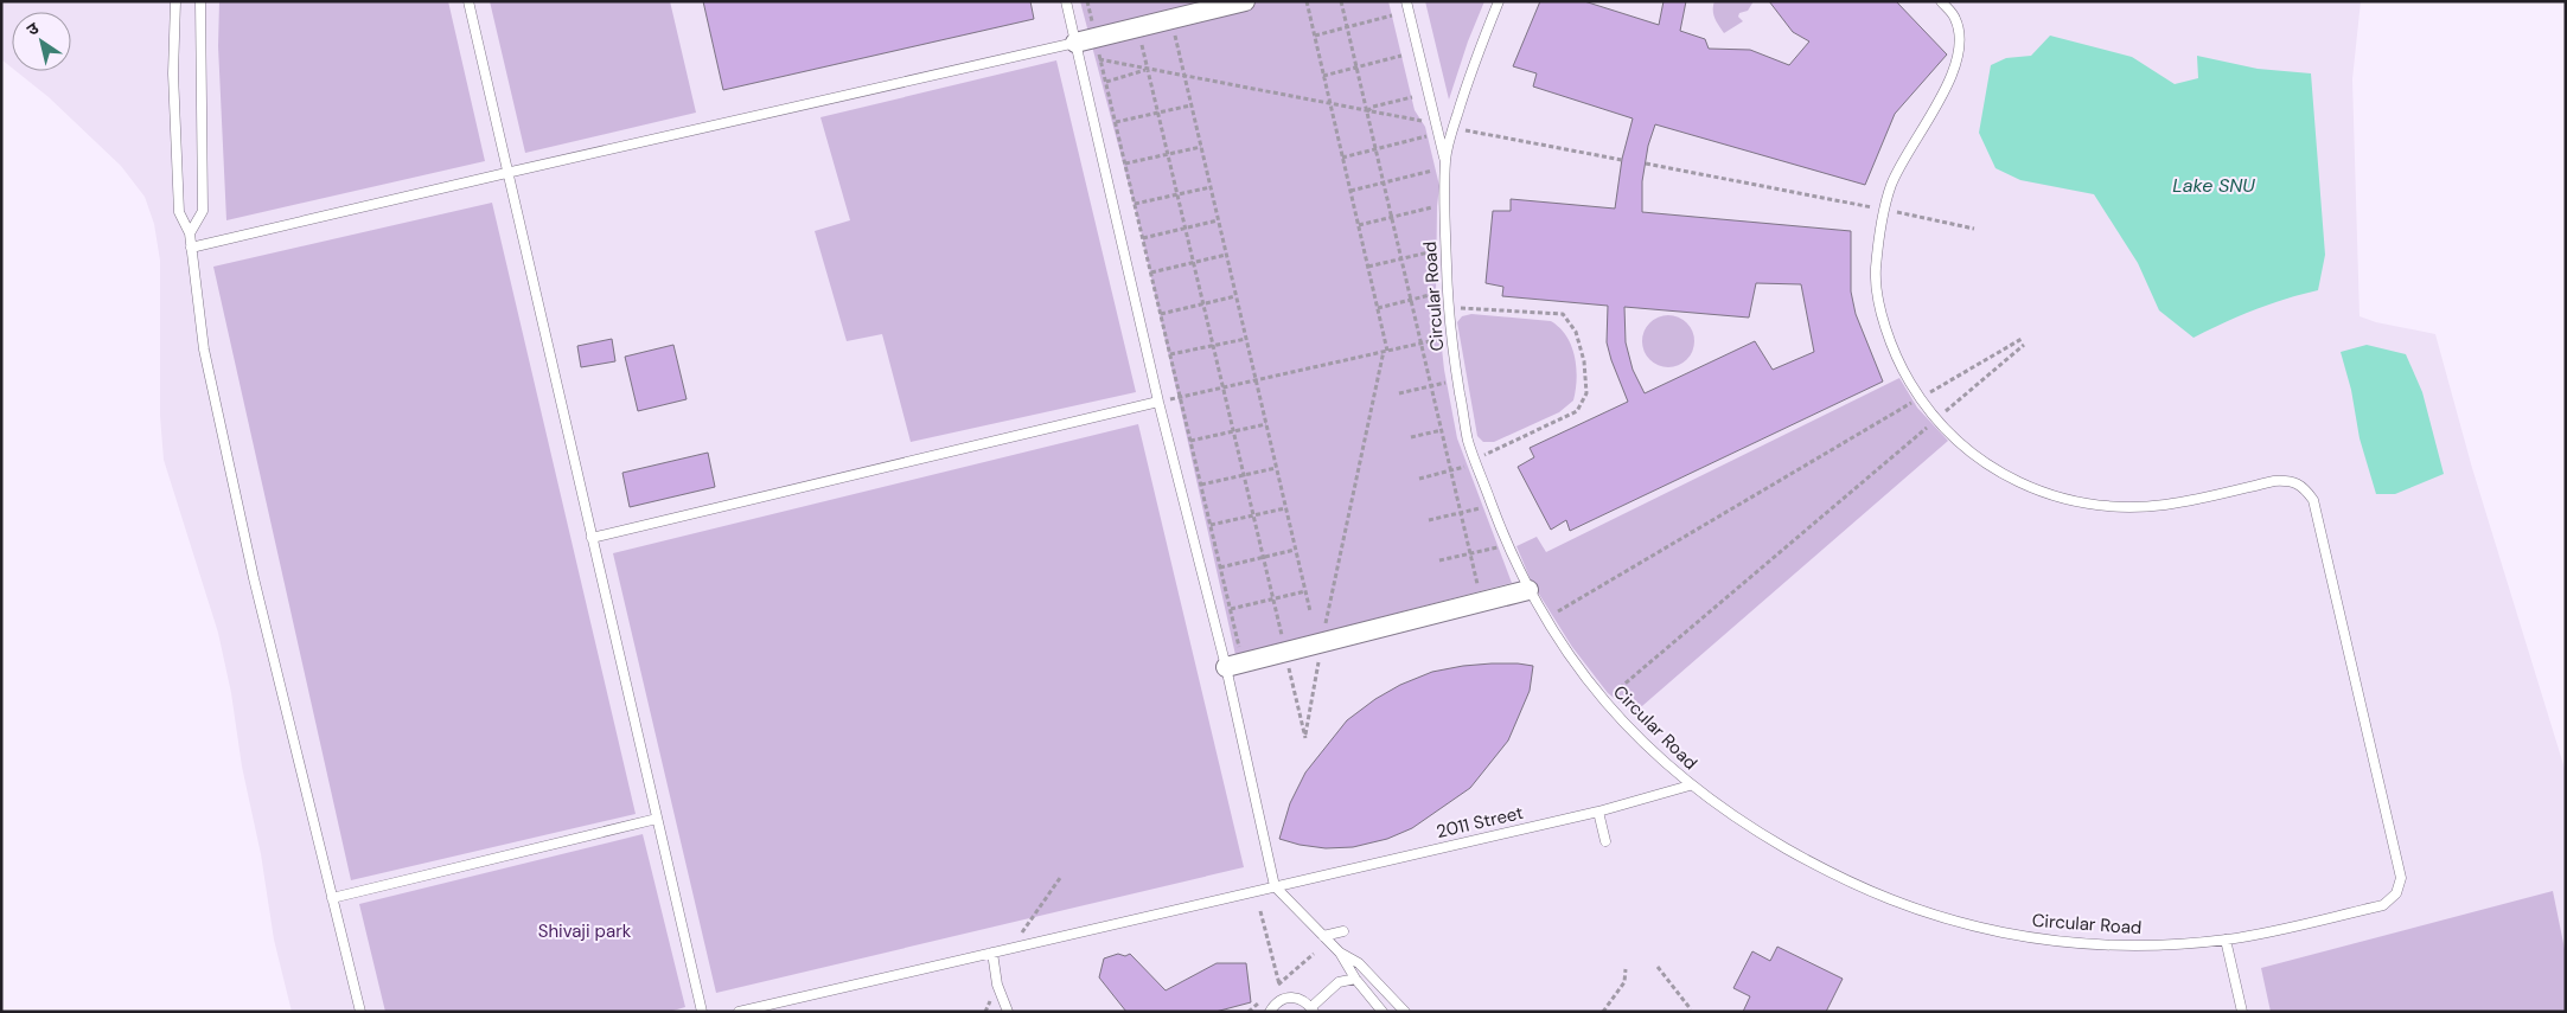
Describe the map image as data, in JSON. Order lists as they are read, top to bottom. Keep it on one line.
{"streets":{"lane":["Circular Road","2011 Street"]},"crossings":[["Circular Road","2011 Street"]],"water":["Lake SNU"],"parks":["Shivaji park"],"north":"top left"}
